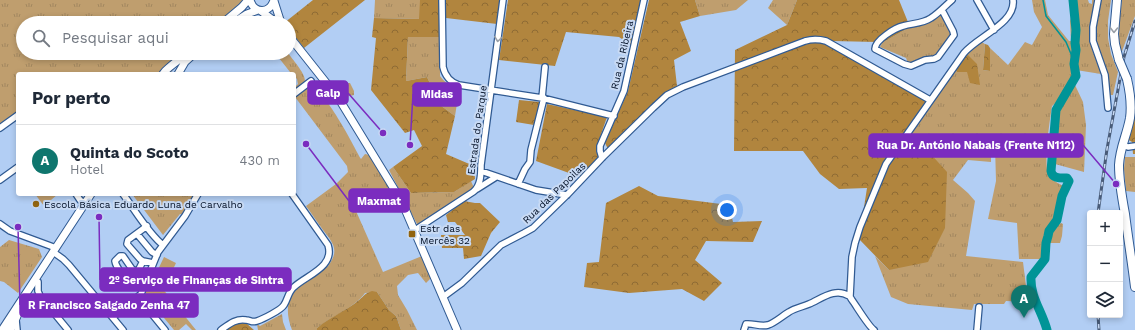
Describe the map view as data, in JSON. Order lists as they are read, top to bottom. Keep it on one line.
{"streets":{"street":["Rua da Ribeira","Estrada do Parque","Rua das Papoilas"]},"crossings":[["Rua da Ribeira","Rua das Papoilas"]],"places":{"other":["Galp","Maxmat","Midas","Rua Dr. António Nabais (Frente N112)","Escola Básica Eduardo Luna de Carvalho","2º Serviço de Finanças de Sintra","R Francisco Salgado Zenha 47"],"transit":["Estr das Mercês 32"]},"page":{"search":"Pesquisar aqui","heading":"Por perto","list":[{"mark":"A","name":"Quinta do Scoto","note":"Hotel","value":"430 m"}],"map_buttons":["+","−"],"pins":"A"}}
